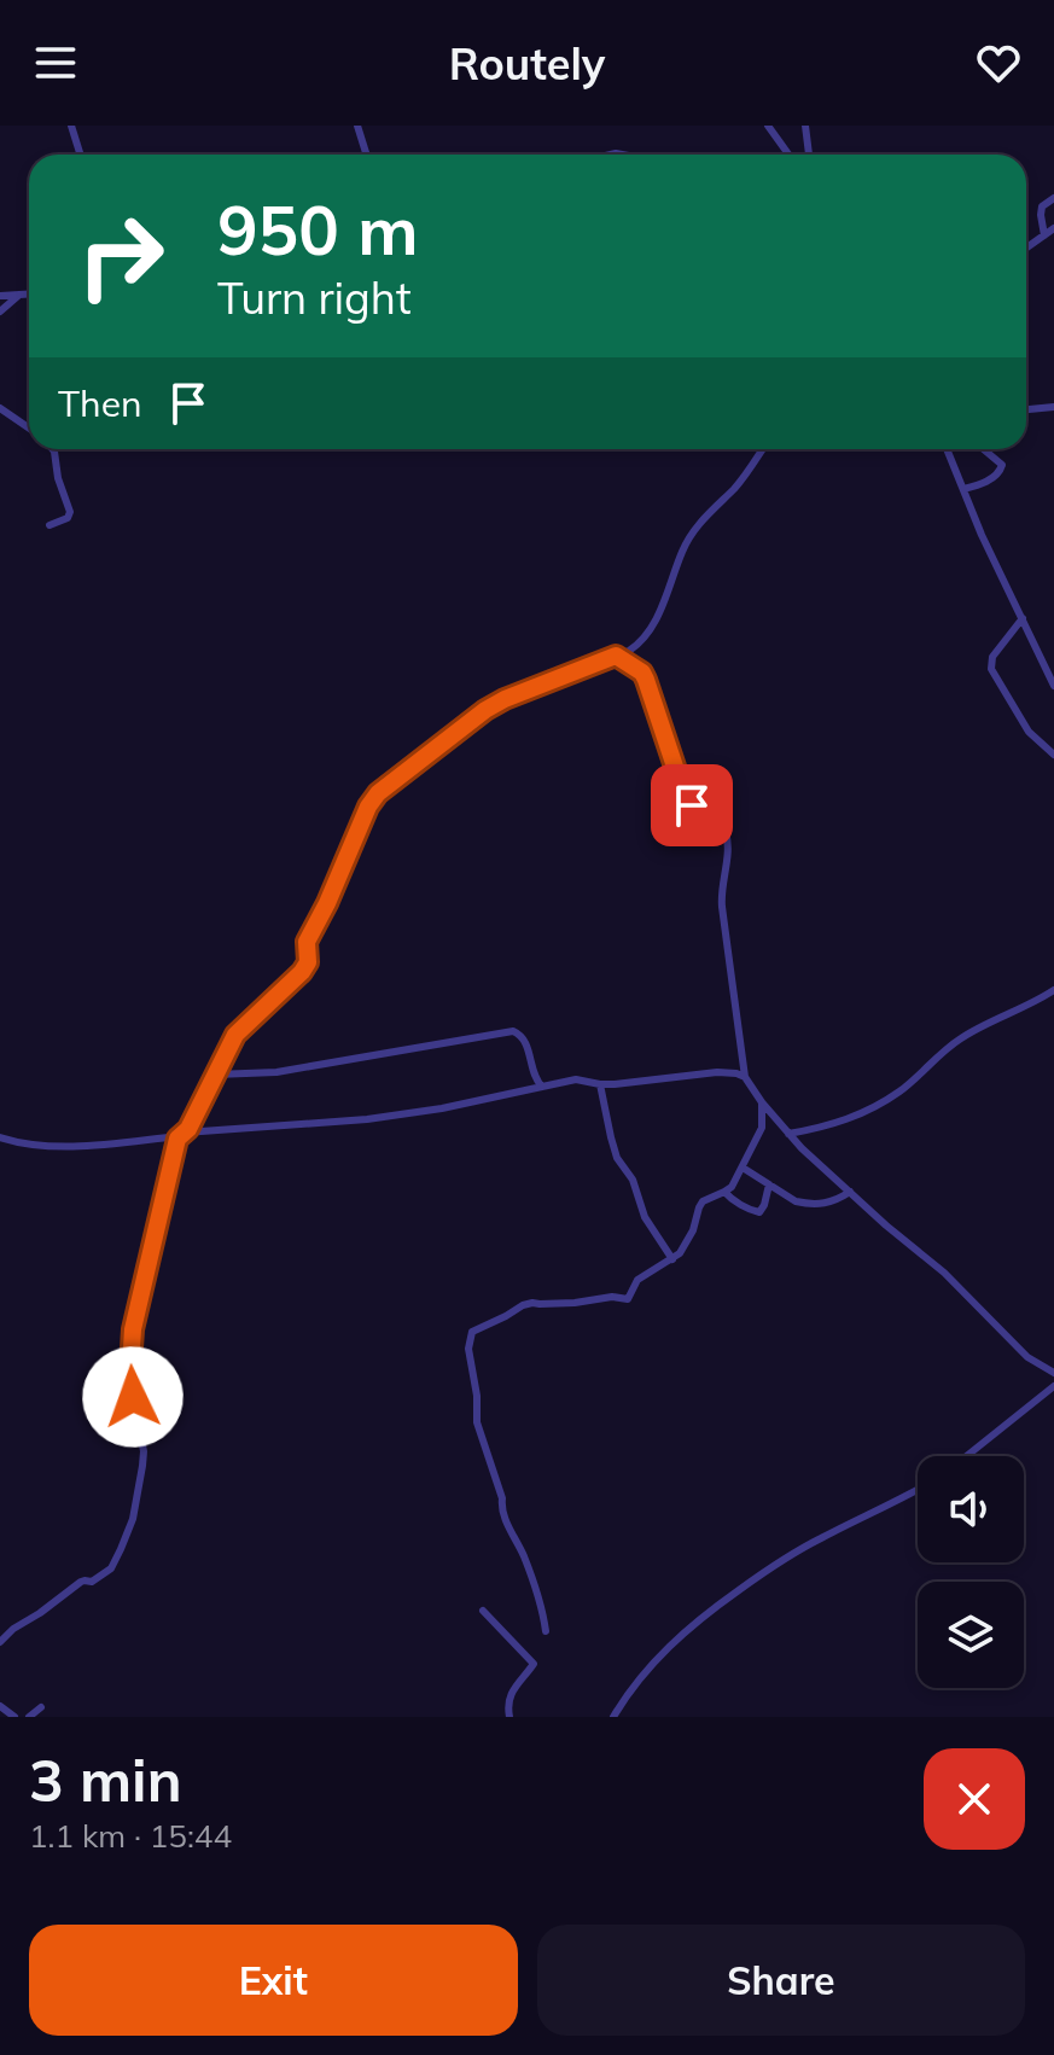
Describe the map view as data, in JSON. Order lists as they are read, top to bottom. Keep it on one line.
{"page":{"header":"Routely","turn":["950 m","Turn right"],"then":"Then","heading":["3 min","1.1 km · 15:44"],"buttons":["Exit","Share"]}}
